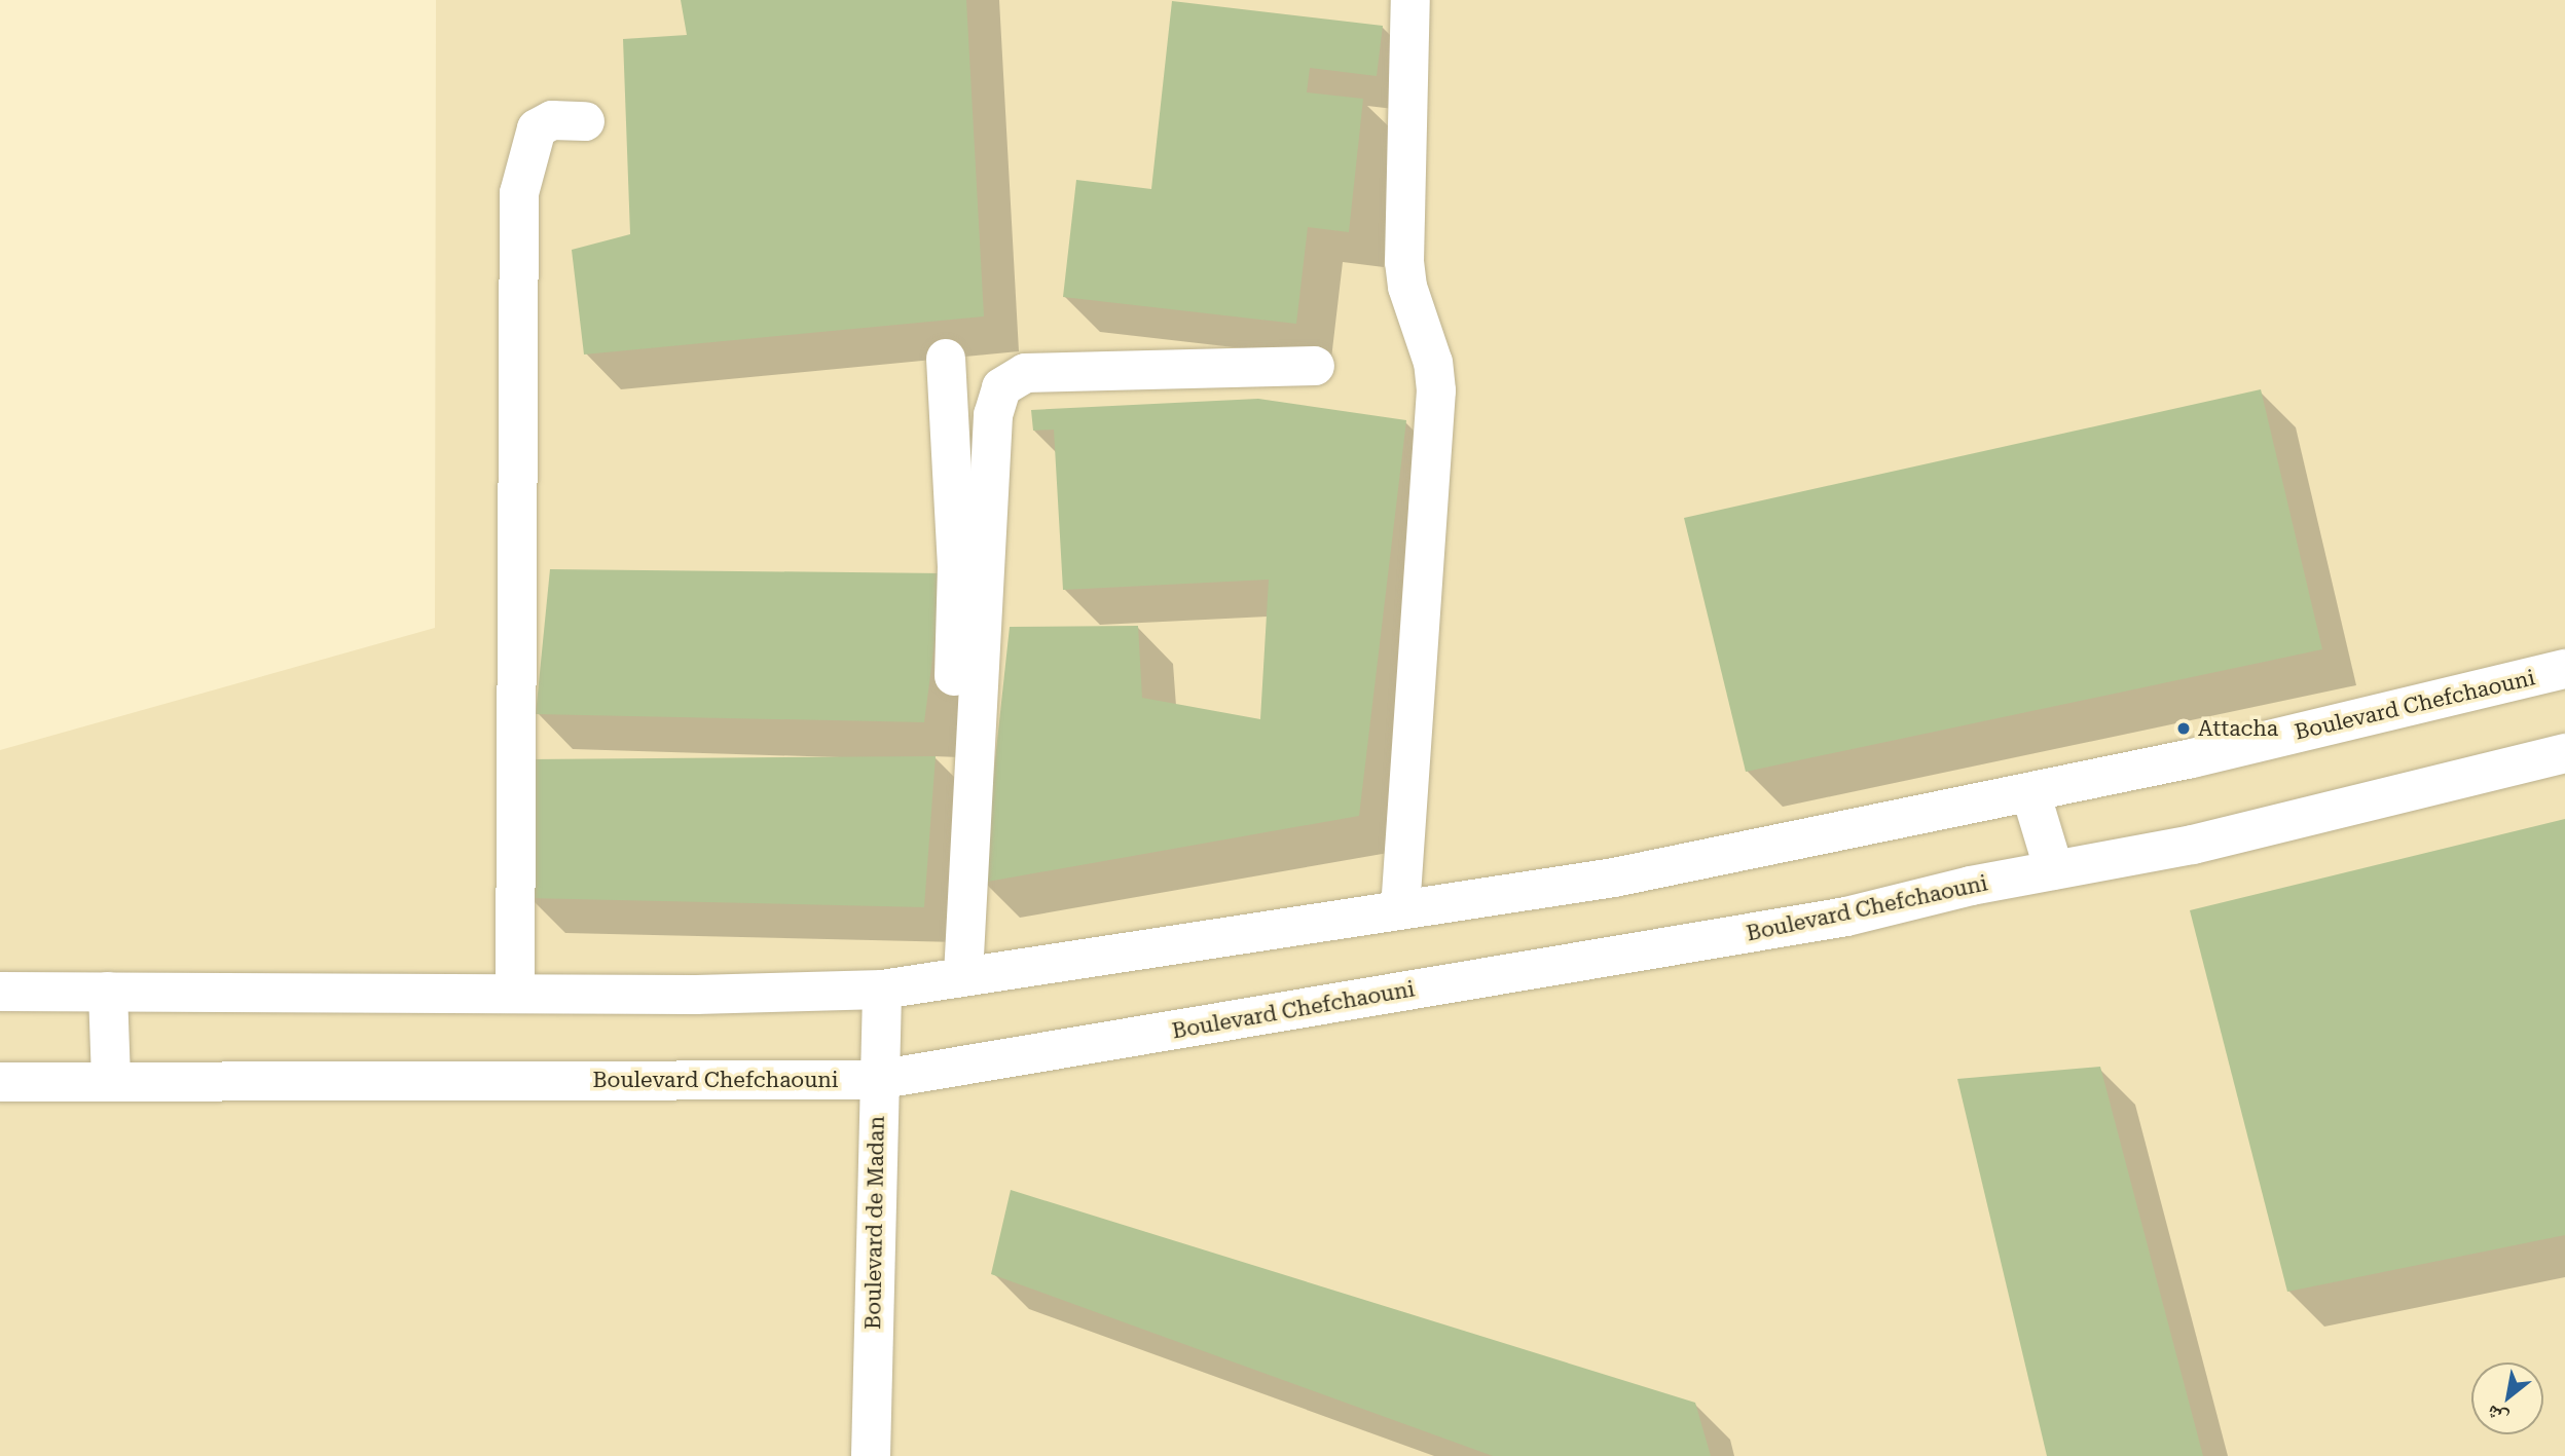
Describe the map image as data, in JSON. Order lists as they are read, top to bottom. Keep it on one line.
{"streets":{"street":["Boulevard Chefchaouni","Boulevard de Madan"]},"crossings":[["Boulevard Chefchaouni","Boulevard de Madan"]],"places":["Attacha"],"north":"bottom left"}
